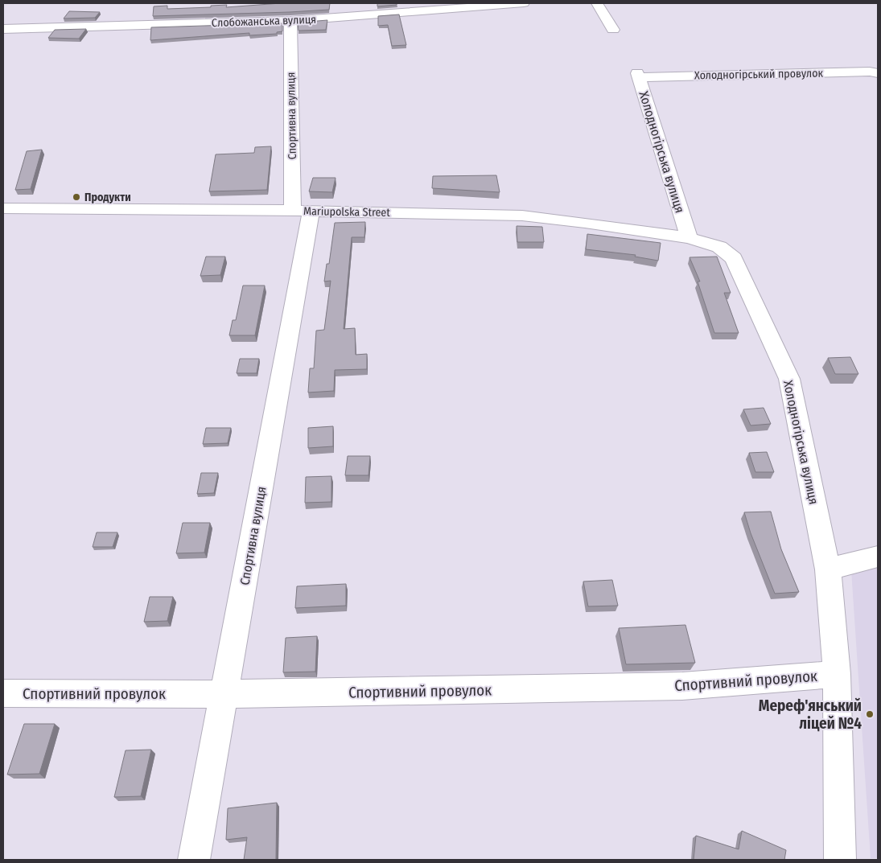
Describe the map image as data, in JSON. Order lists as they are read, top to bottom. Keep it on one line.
{"streets":{"street":["Слобожанська вулиця","Холодногірський провулок","Спортивна вулиця","Холодногірська вулиця","Mariupolska Street","Спортивний провулок"]},"crossings":[["Слобожанська вулиця","Спортивна вулиця"],["Холодногірський провулок","Холодногірська вулиця"],["Спортивна вулиця","Mariupolska Street"],["Спортивна вулиця","Спортивний провулок"],["Холодногірська вулиця","Mariupolska Street"],["Холодногірська вулиця","Спортивний провулок"]],"places":["Продукти","Мереф'янський ліцей №4"]}
